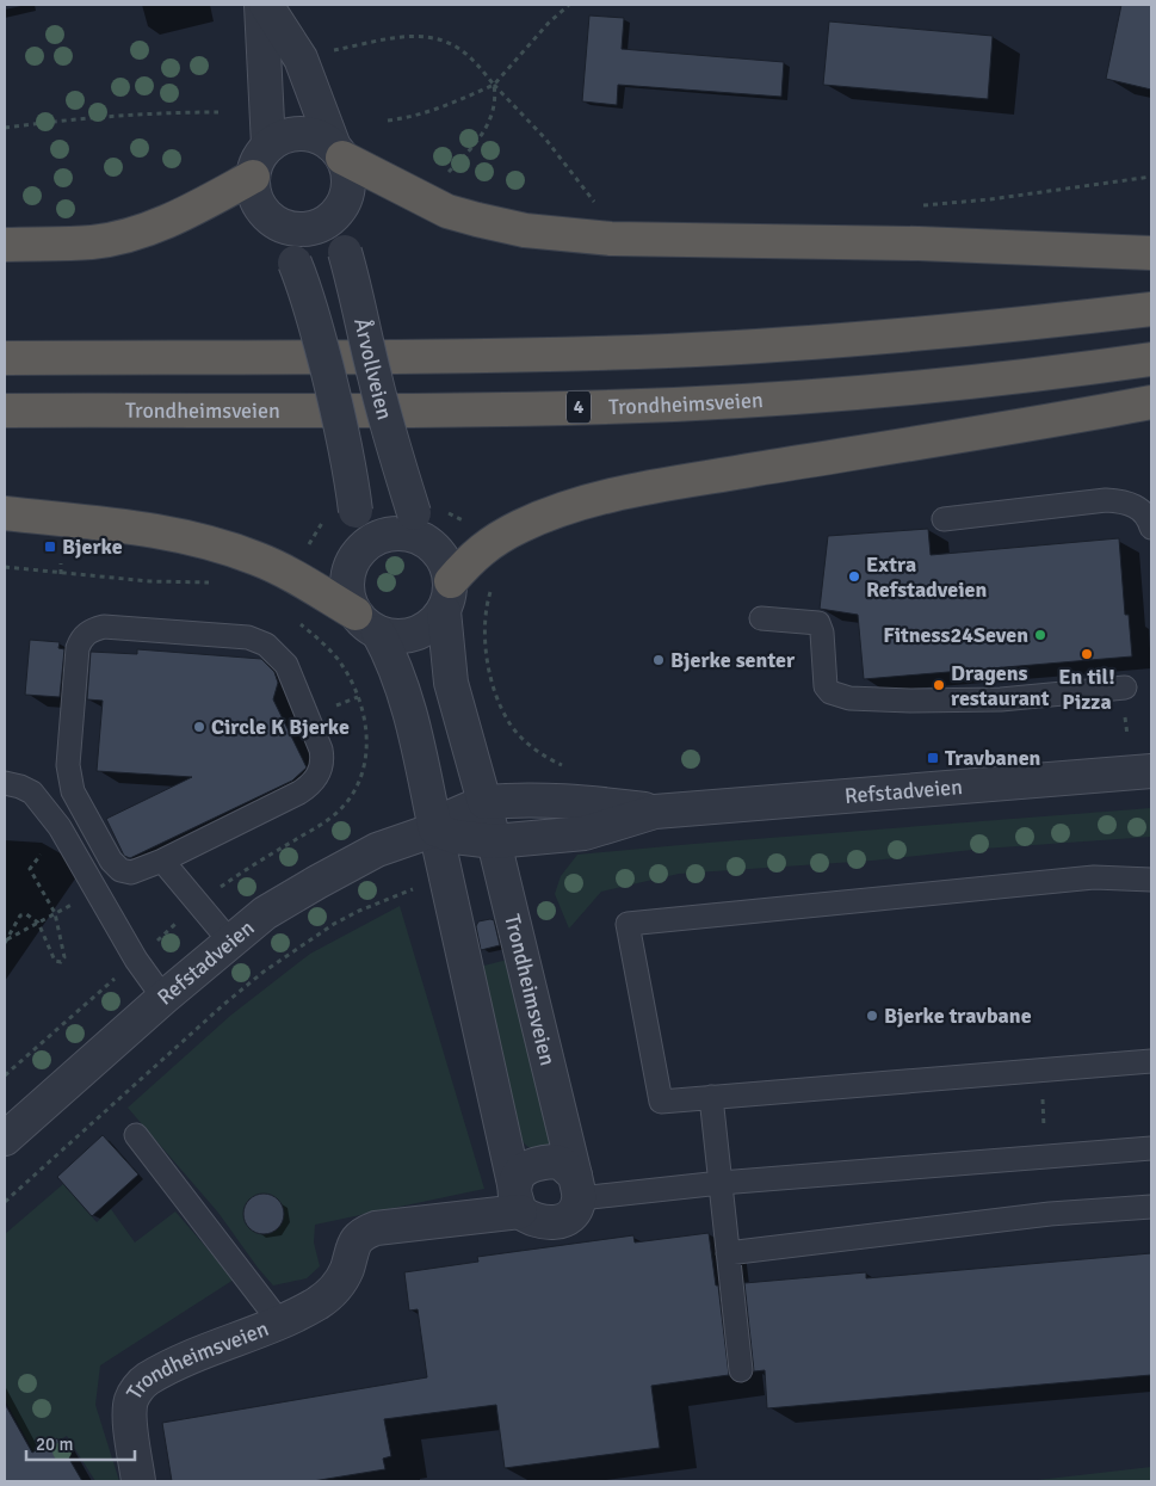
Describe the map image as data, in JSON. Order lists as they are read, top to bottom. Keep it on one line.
{"streets":{"highway":["Trondheimsveien","4"],"street":["Årvollveien","Refstadveien"]},"crossings":[["Trondheimsveien","Refstadveien"]],"places":{"transit":["Bjerke","Travbanen"],"other":["Extra Refstadveien","Fitness24Seven","En til! Pizza","Bjerke senter","Dragens restaurant","Circle K Bjerke","Bjerke travbane"]},"scale_bar":"20 m"}
